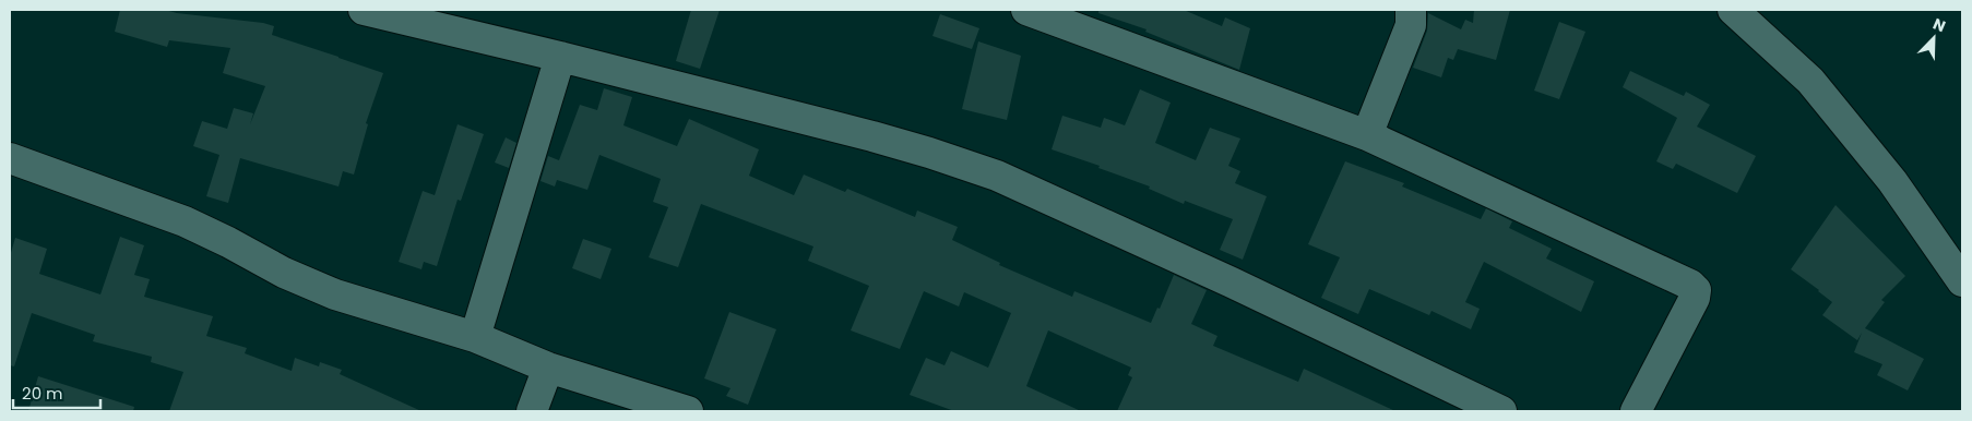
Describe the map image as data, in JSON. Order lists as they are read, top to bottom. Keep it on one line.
{"scale_bar":"20 m","north":"top right"}
